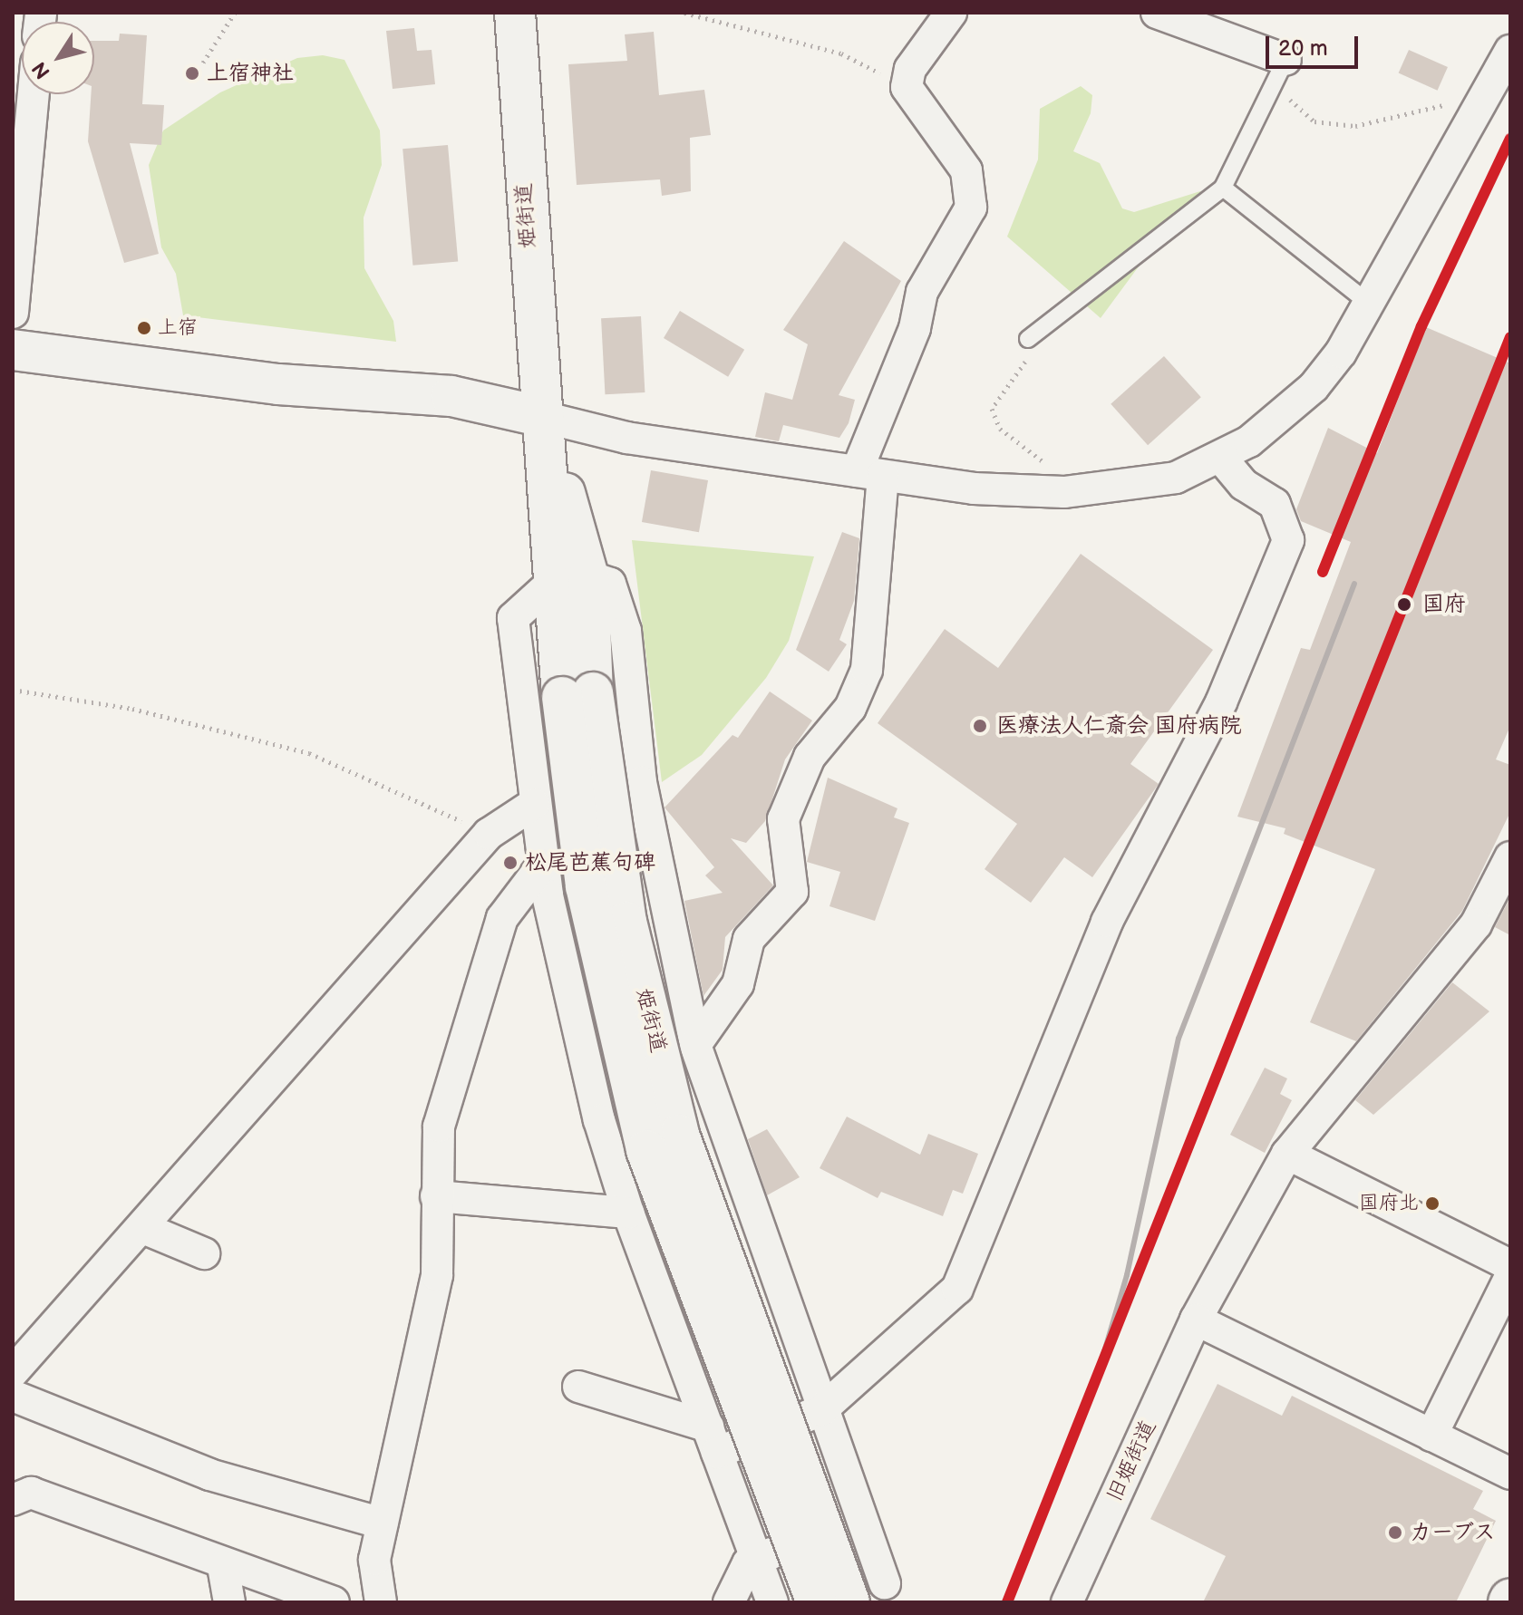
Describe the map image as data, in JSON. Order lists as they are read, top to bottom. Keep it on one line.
{"streets":{"main road":["姫街道"],"street":["旧姫街道"]},"places":["上宿神社","上宿","国府","医療法人仁斎会 国府病院","松尾芭蕉句碑","国府北","カーブス"],"scale_bar":"20 m","north":"bottom left"}
